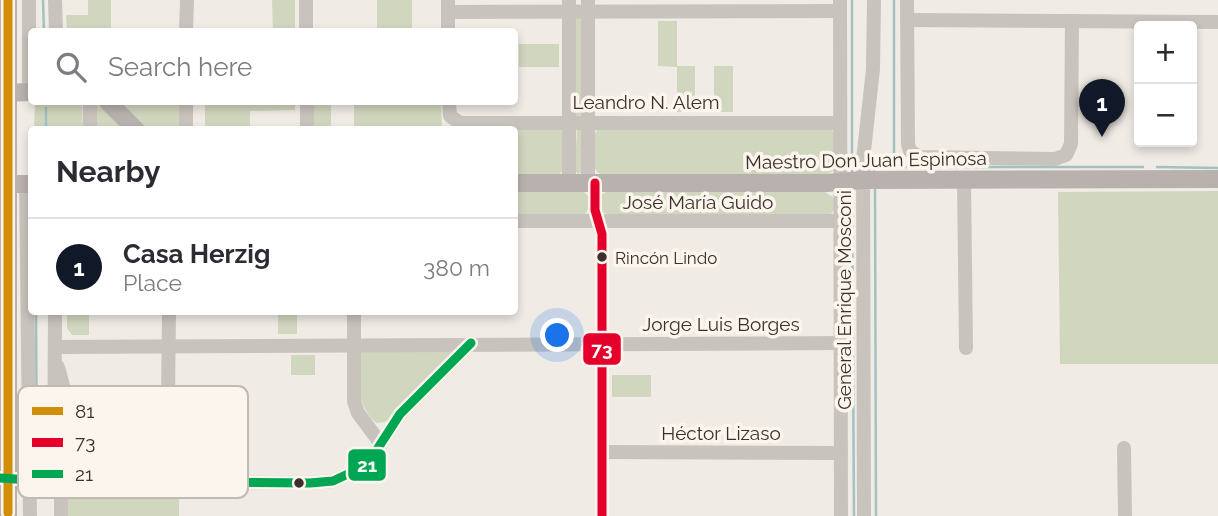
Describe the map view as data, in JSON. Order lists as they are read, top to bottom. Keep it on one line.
{"streets":{"main road":["Maestro Don Juan Espinosa"],"street":["Leandro N. Alem","José María Guido","General Enrique Mosconi","Jorge Luis Borges","Héctor Lizaso"]},"crossings":[["Maestro Don Juan Espinosa","General Enrique Mosconi"]],"places":["Rincón Lindo"],"lines":["transit line 81","transit line 73","transit line 21"],"legend":["81","73","21"],"page":{"map_buttons":["+","−"],"search":"Search here","pins":"1","heading":"Nearby","list":[{"mark":"1","name":"Casa Herzig","note":"Place","value":"380 m"}]}}
